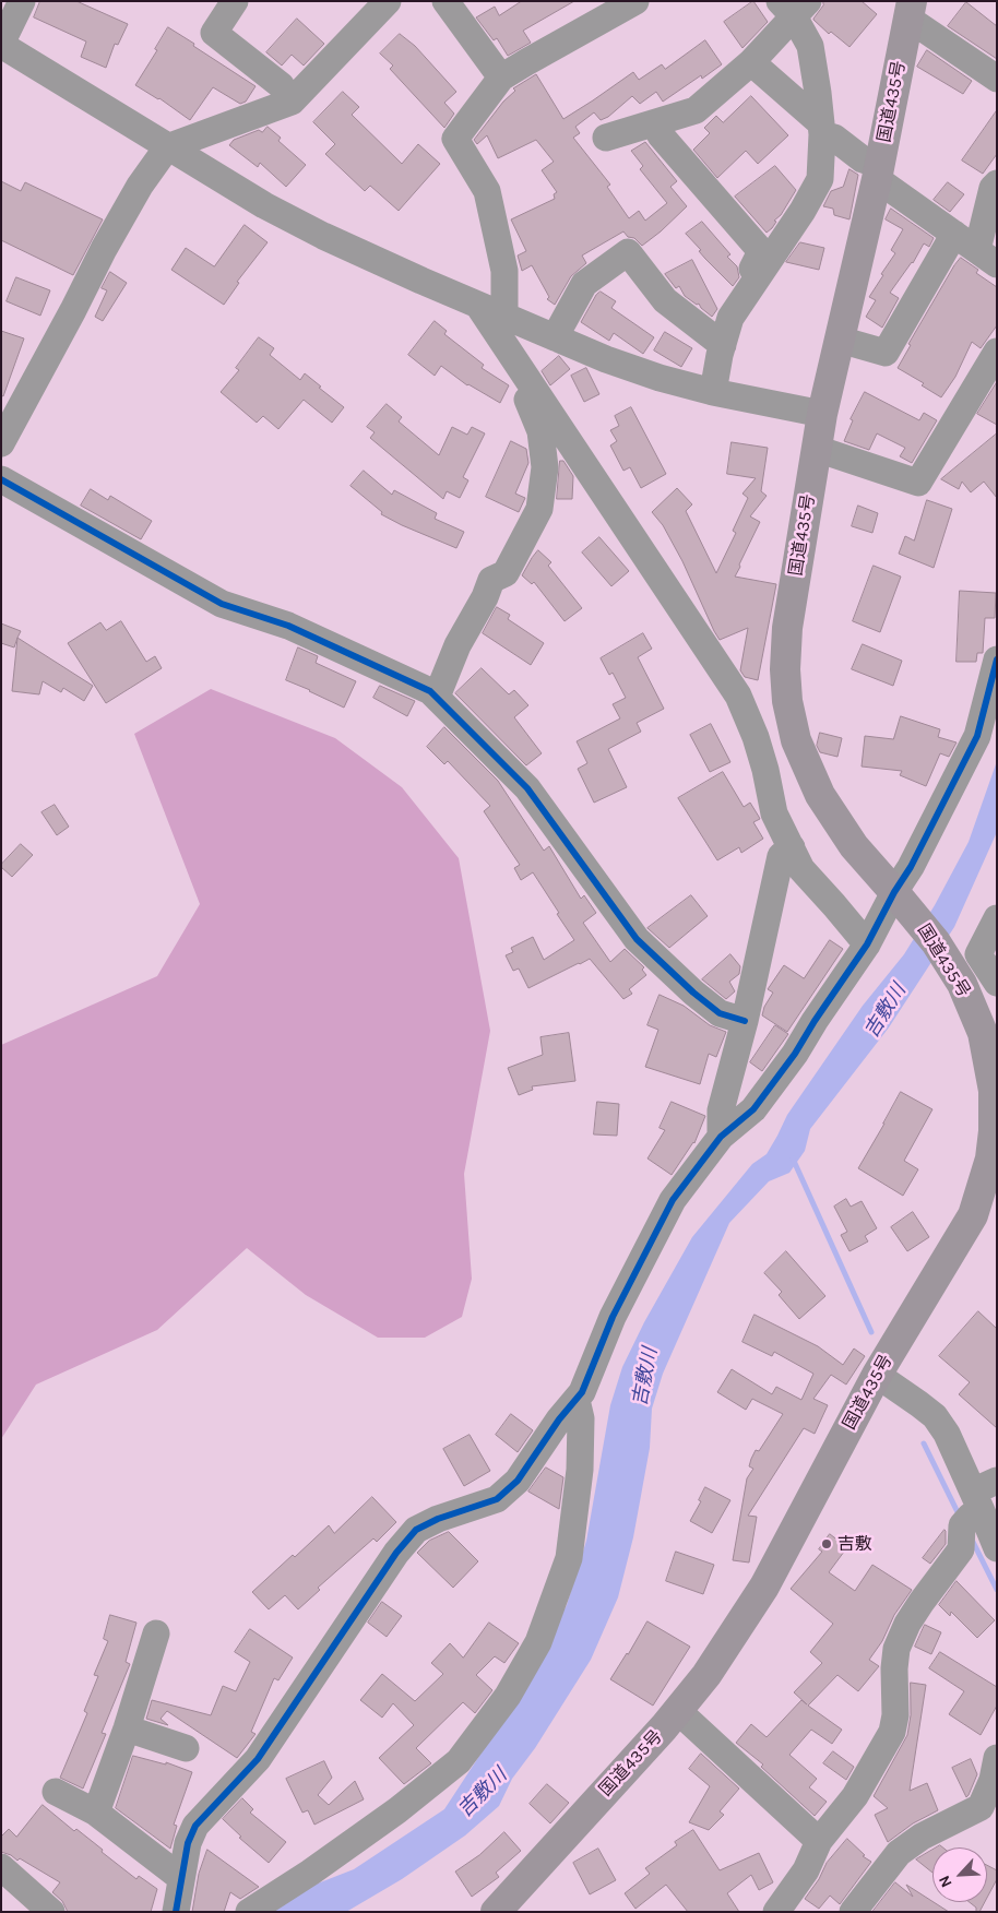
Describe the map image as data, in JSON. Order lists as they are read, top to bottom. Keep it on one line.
{"streets":{"highway":["国道435号"]},"water":["吉敷川"],"places":["吉敷"],"north":"bottom left"}
